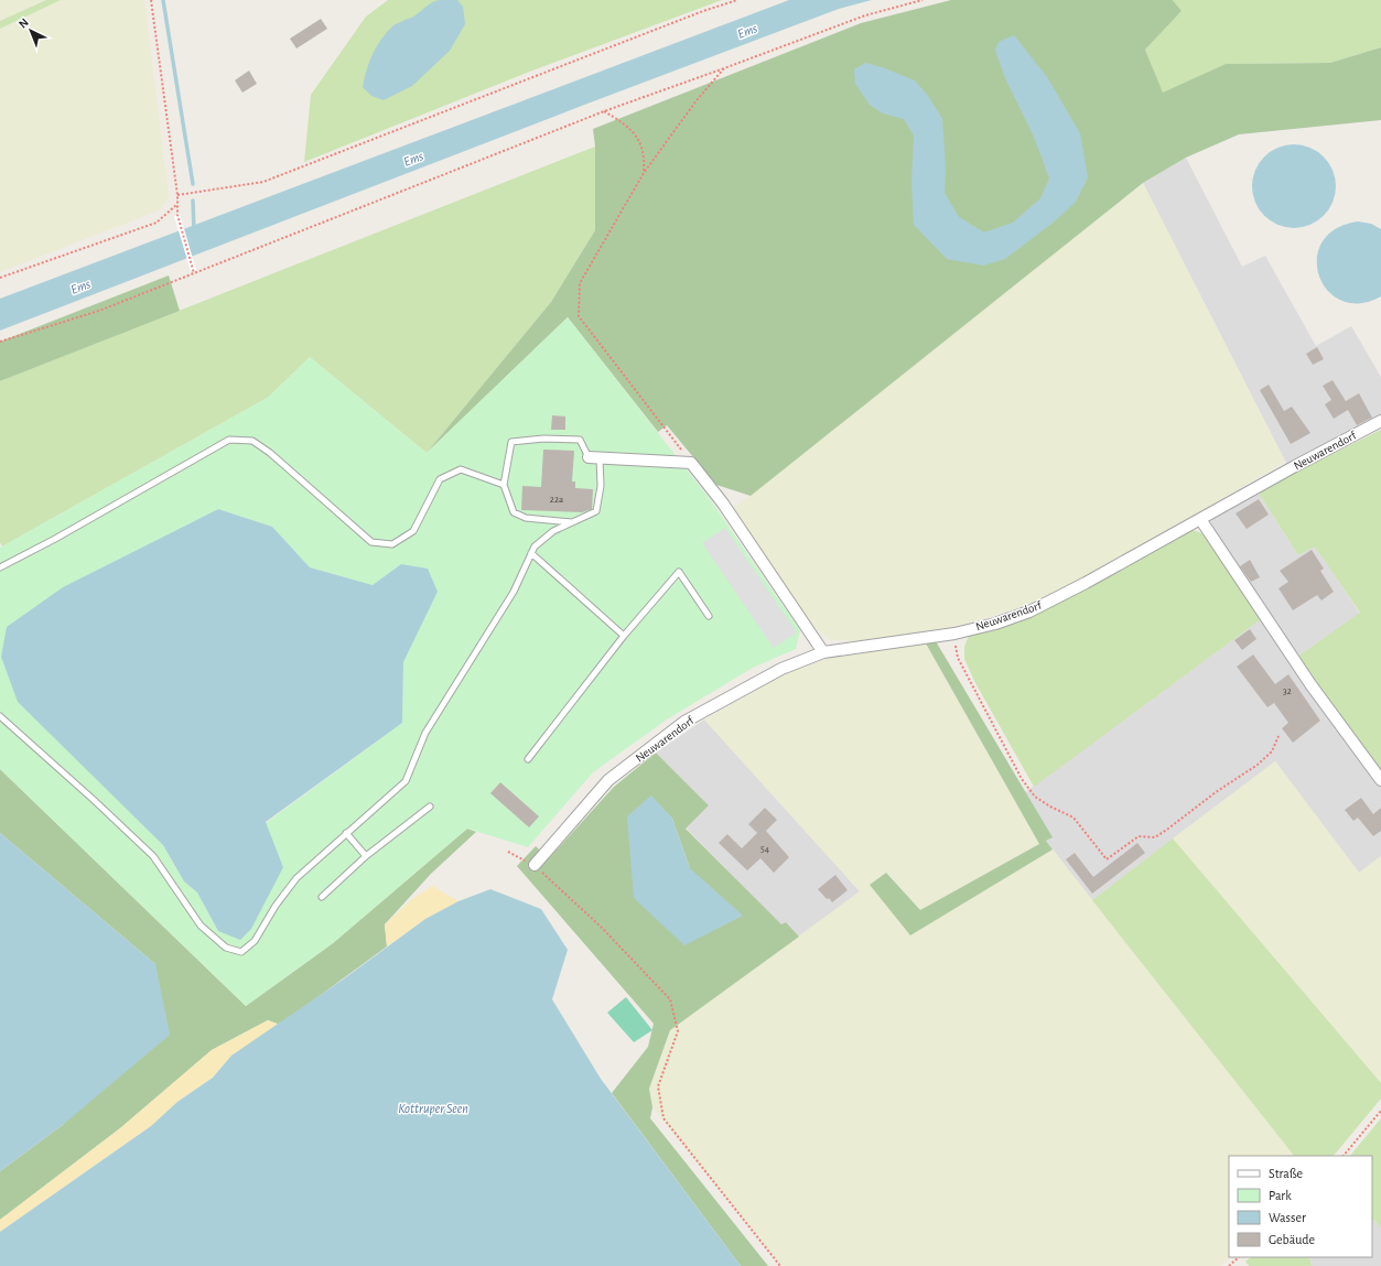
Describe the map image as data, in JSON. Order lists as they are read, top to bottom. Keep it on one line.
{"streets":{"street":["Neuwarendorf"]},"water":["Ems","Kottruper Seen"],"house_numbers":["22a","32","54"],"legend":["Straße","Park","Wasser","Gebäude"],"north":"top left"}
